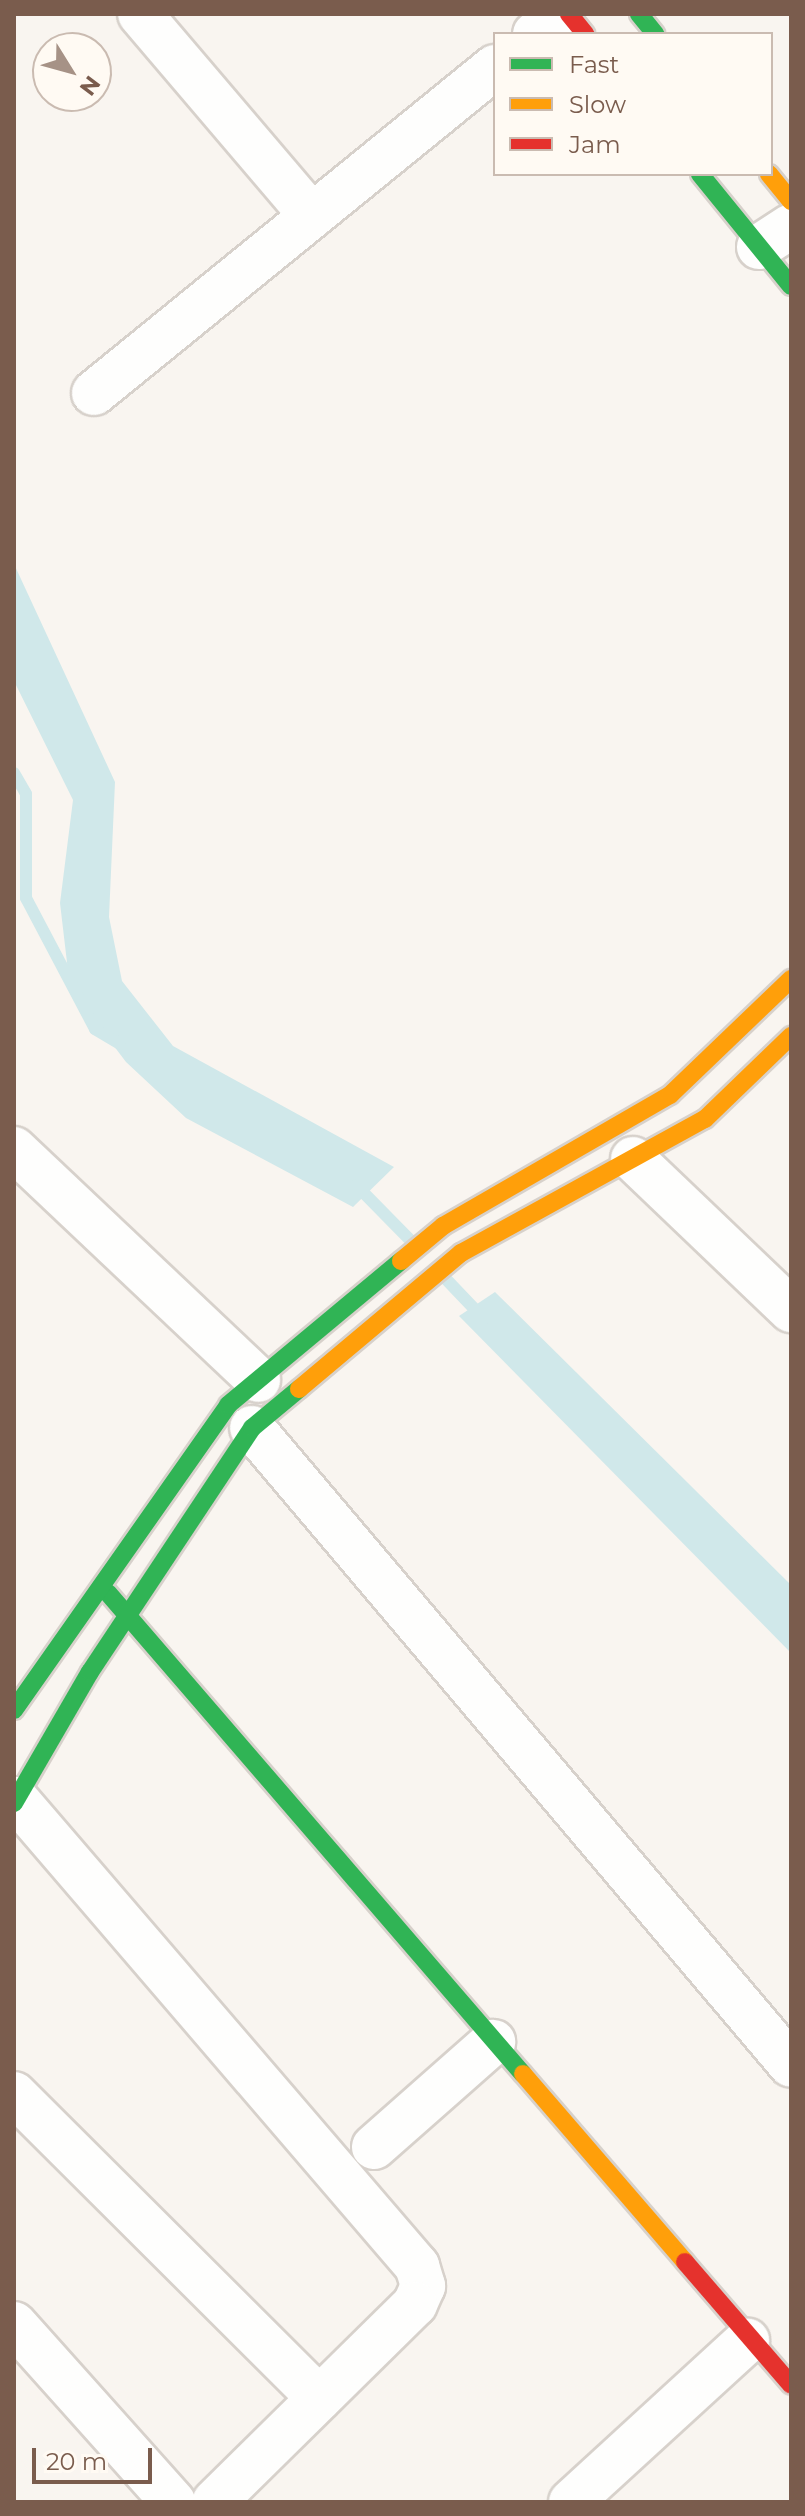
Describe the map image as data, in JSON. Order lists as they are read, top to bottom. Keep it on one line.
{"legend":["Fast","Slow","Jam"],"scale_bar":"20 m","north":"bottom right"}
